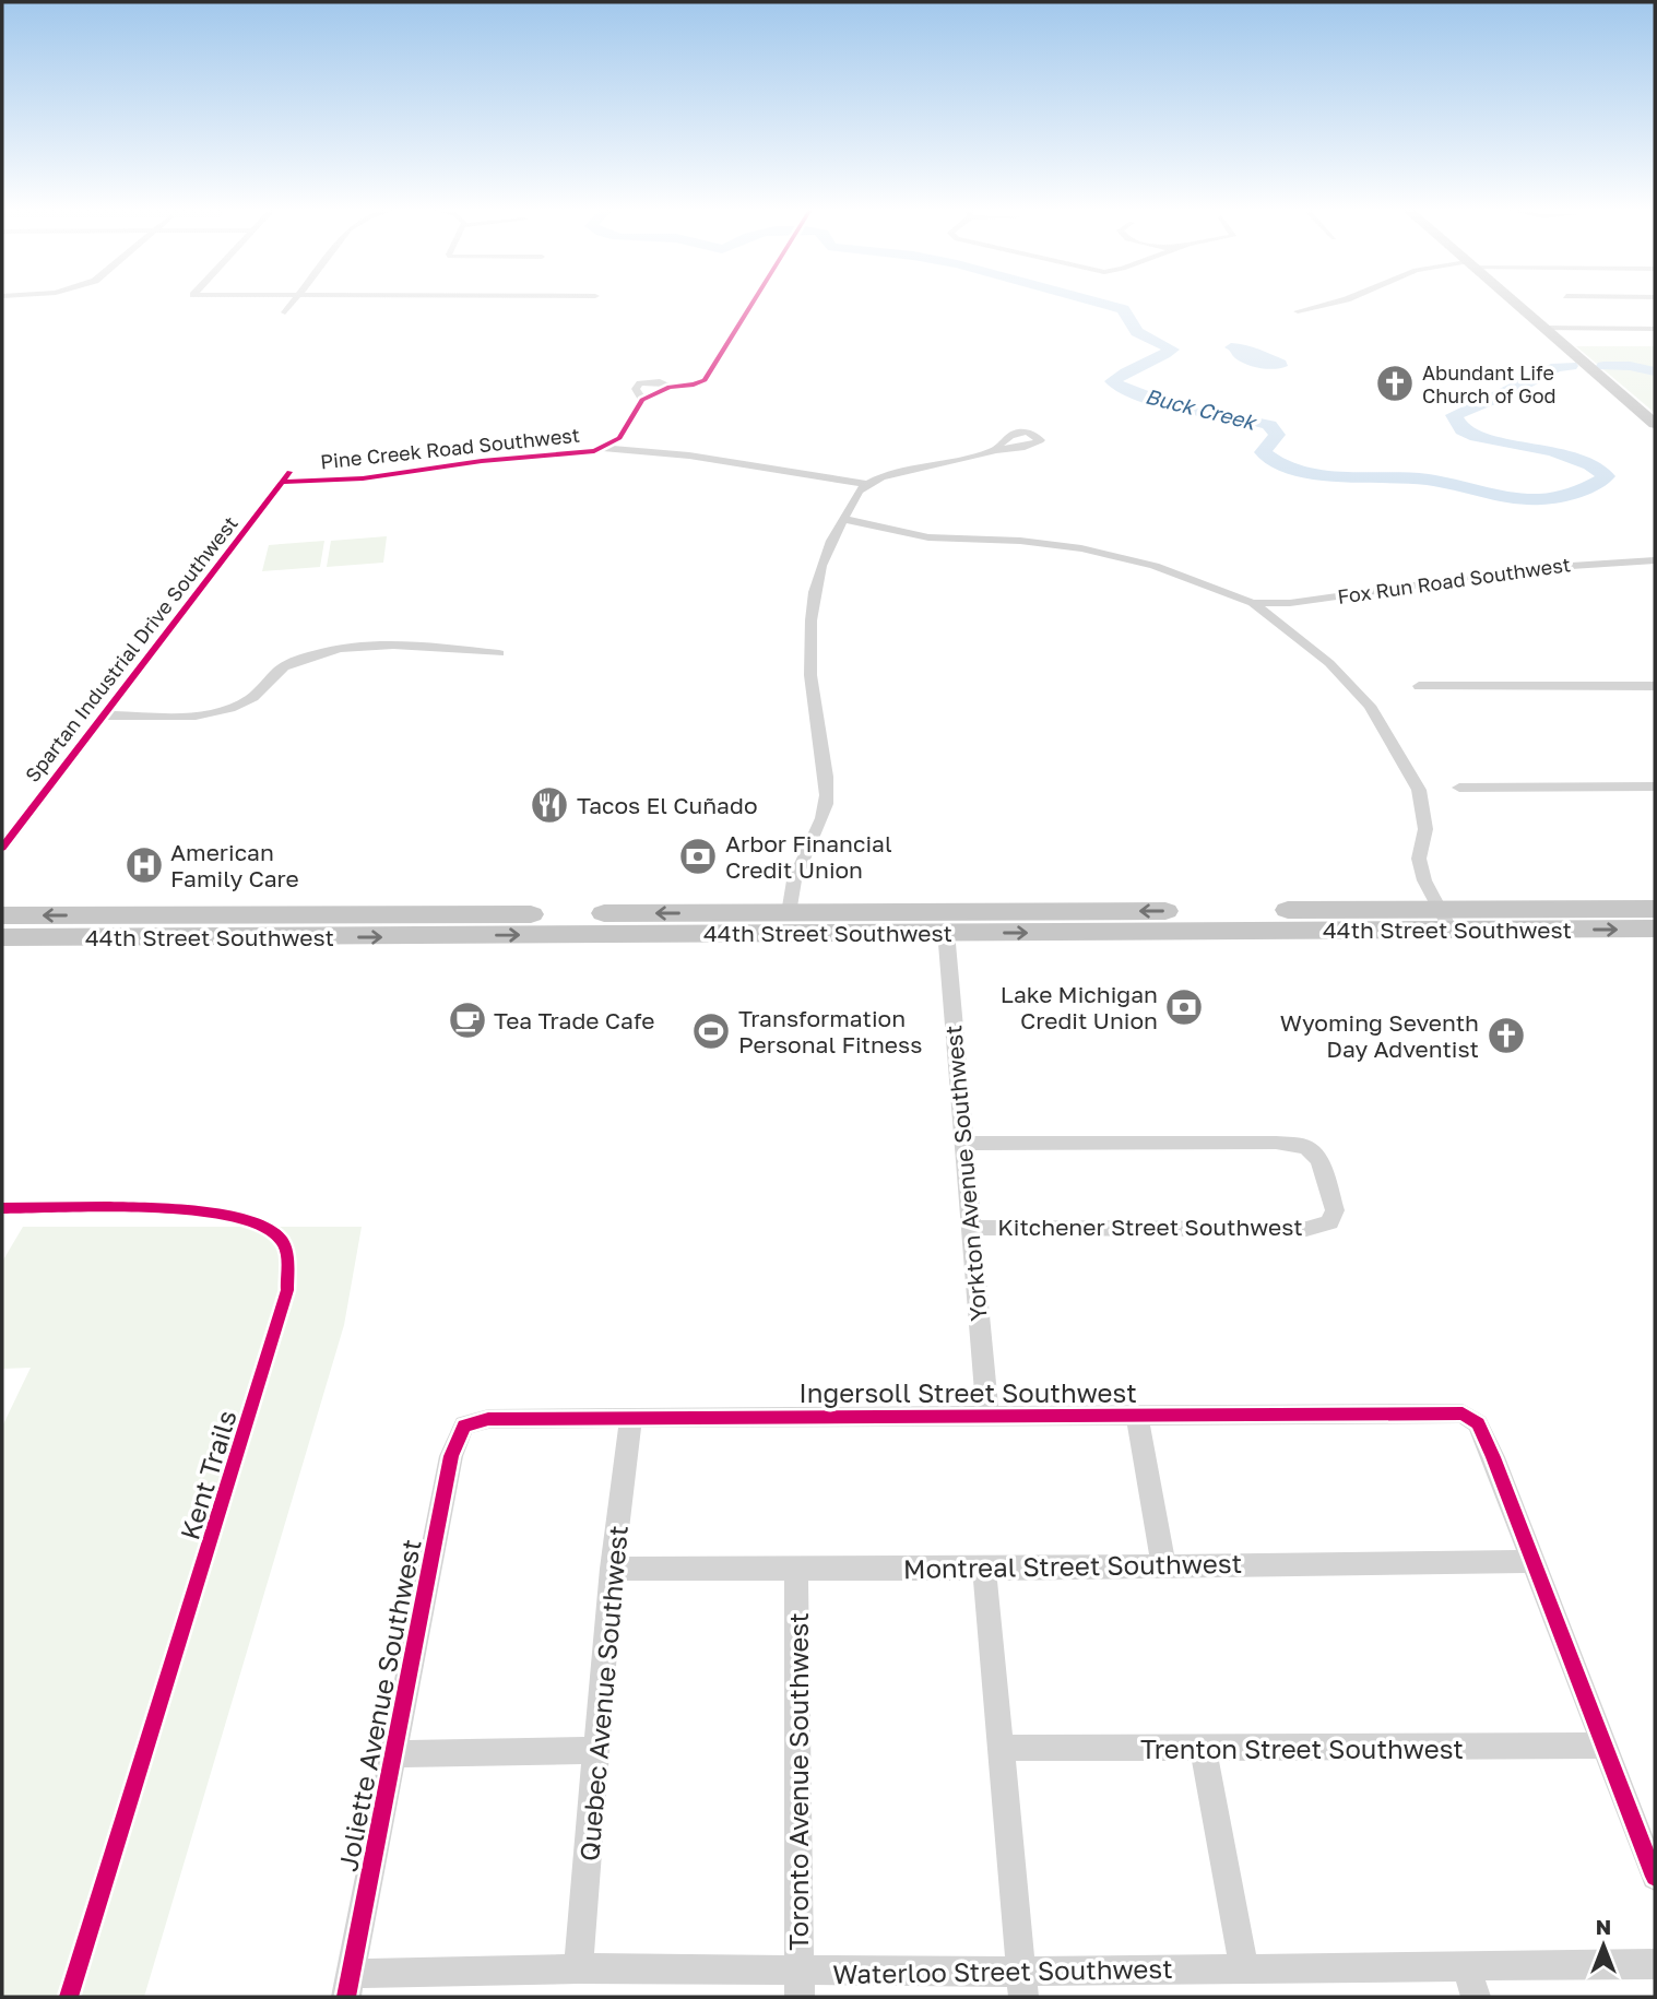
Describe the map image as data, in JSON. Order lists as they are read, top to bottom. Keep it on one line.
{"streets":{"main road":["44th Street Southwest"],"street":["Pine Creek Road Southwest","Fox Run Road Southwest","Spartan Industrial Drive Southwest","Yorkton Avenue Southwest","Kitchener Street Southwest","Ingersoll Street Southwest","Montreal Street Southwest","Quebec Avenue Southwest","Joliette Avenue Southwest","Trenton Street Southwest","Toronto Avenue Southwest","Waterloo Street Southwest"],"cycle path":["Kent Trails"]},"crossings":[["Pine Creek Road Southwest","Spartan Industrial Drive Southwest"],["44th Street Southwest","Yorkton Avenue Southwest"],["Yorkton Avenue Southwest","Kitchener Street Southwest"],["Yorkton Avenue Southwest","Ingersoll Street Southwest"],["Ingersoll Street Southwest","Montreal Street Southwest"],["Ingersoll Street Southwest","Quebec Avenue Southwest"],["Ingersoll Street Southwest","Joliette Avenue Southwest"],["Montreal Street Southwest","Quebec Avenue Southwest"],["Montreal Street Southwest","Toronto Avenue Southwest"],["Quebec Avenue Southwest","Waterloo Street Southwest"],["Joliette Avenue Southwest","Waterloo Street Southwest"],["Toronto Avenue Southwest","Waterloo Street Southwest"]],"water":["Buck Creek"],"places":{"church":["Abundant Life Church of God","Wyoming Seventh Day Adventist"],"restaurant":["Tacos El Cuñado"],"bank":["Arbor Financial Credit Union","Lake Michigan Credit Union"],"hospital":["American Family Care"],"cafe":["Tea Trade Cafe"],"sports":["Transformation Personal Fitness"]},"north":"top"}
